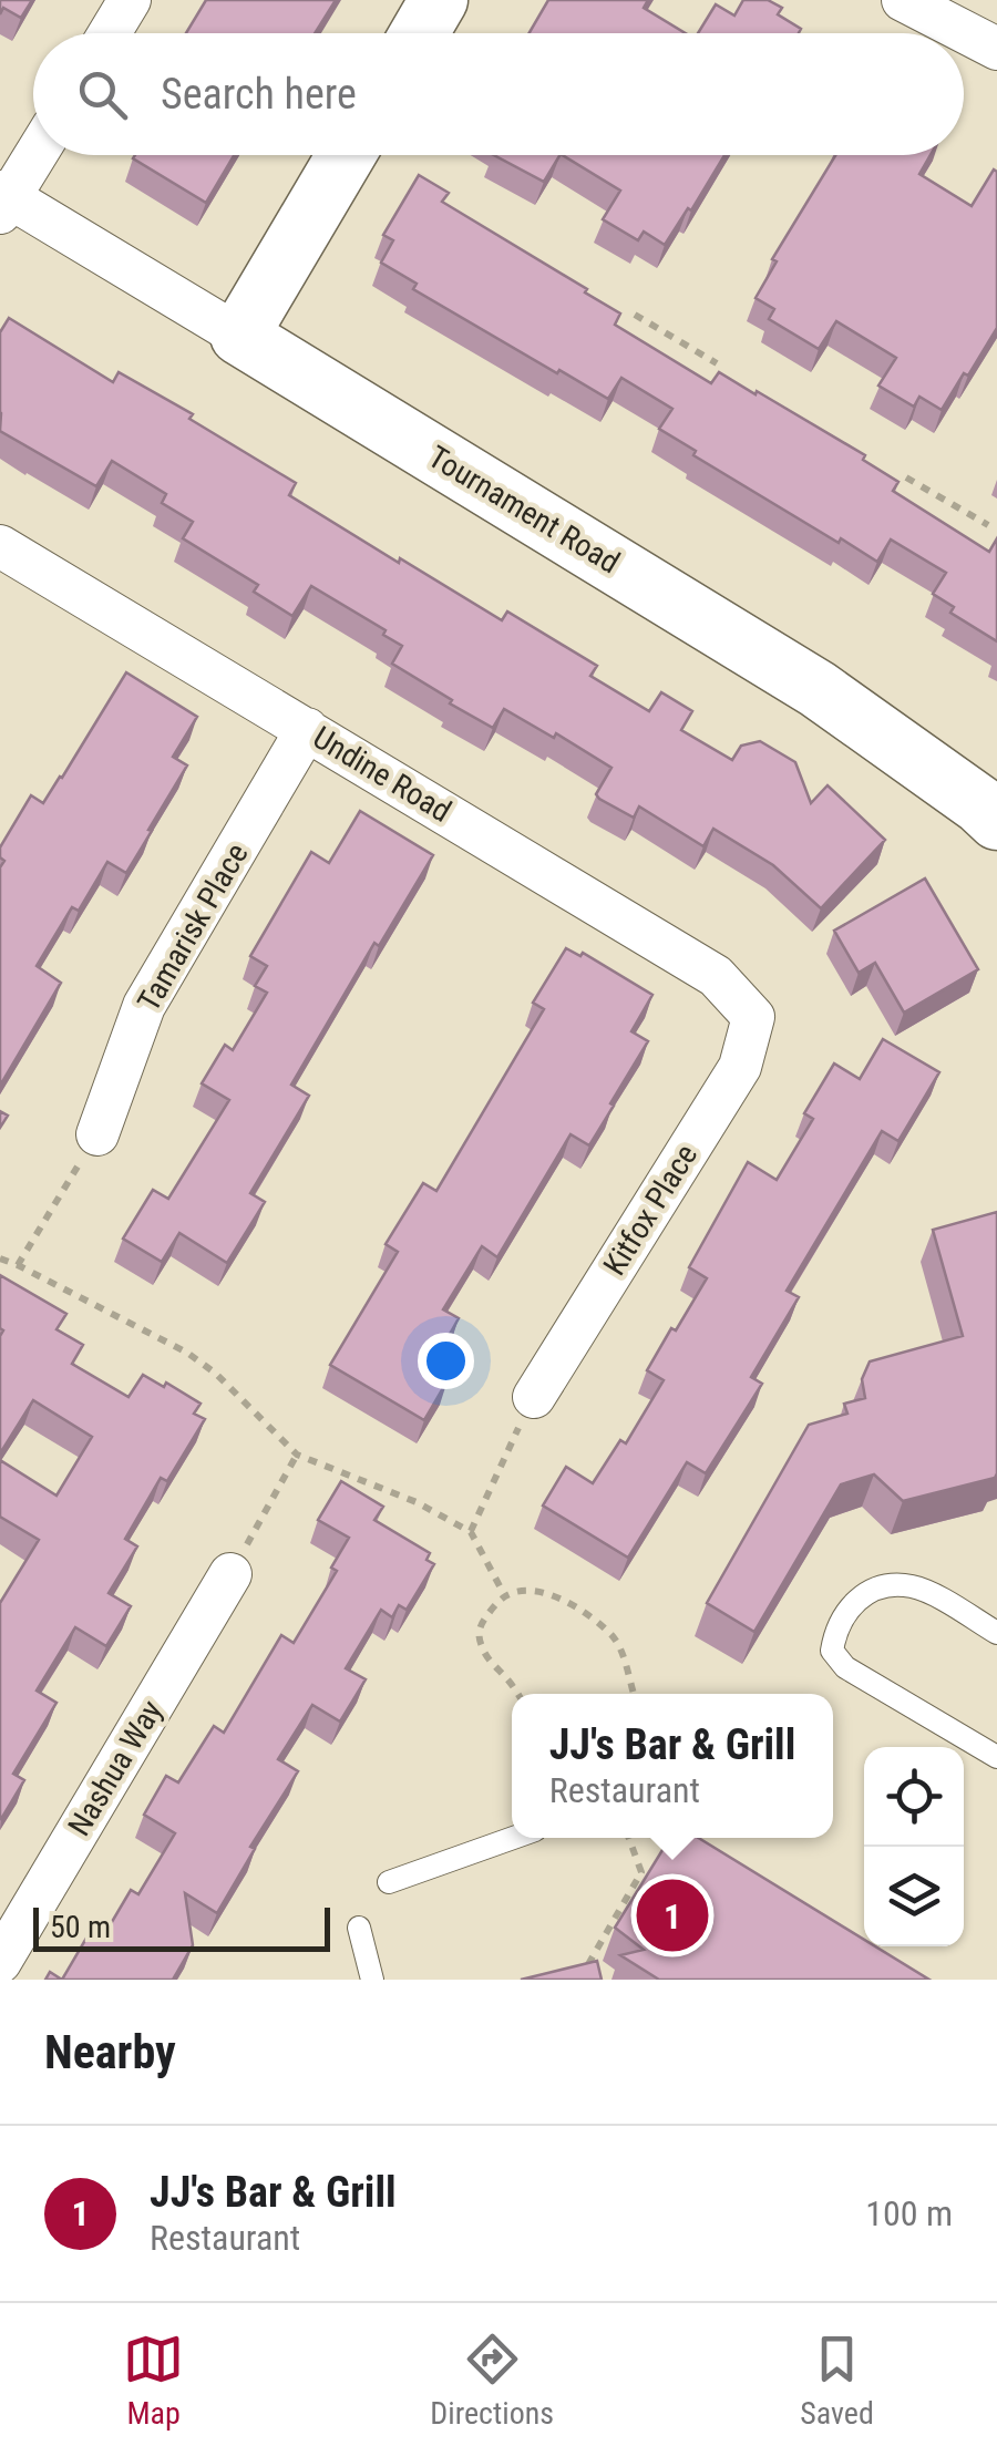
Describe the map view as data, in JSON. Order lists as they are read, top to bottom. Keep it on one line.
{"streets":{"street":["Tournament Road","Undine Road","Tamarisk Place","Kitfox Place","Nashua Way"]},"crossings":[["Undine Road","Tamarisk Place"],["Undine Road","Kitfox Place"]],"scale_bar":"50 m","page":{"search":"Search here","popup":["JJ's Bar & Grill","Restaurant"],"pins":"1","scale":"50 m","heading":"Nearby","list":[{"mark":"1","name":"JJ's Bar & Grill","note":"Restaurant","value":"100 m"}],"nav":["Map","Directions","Saved"]}}
